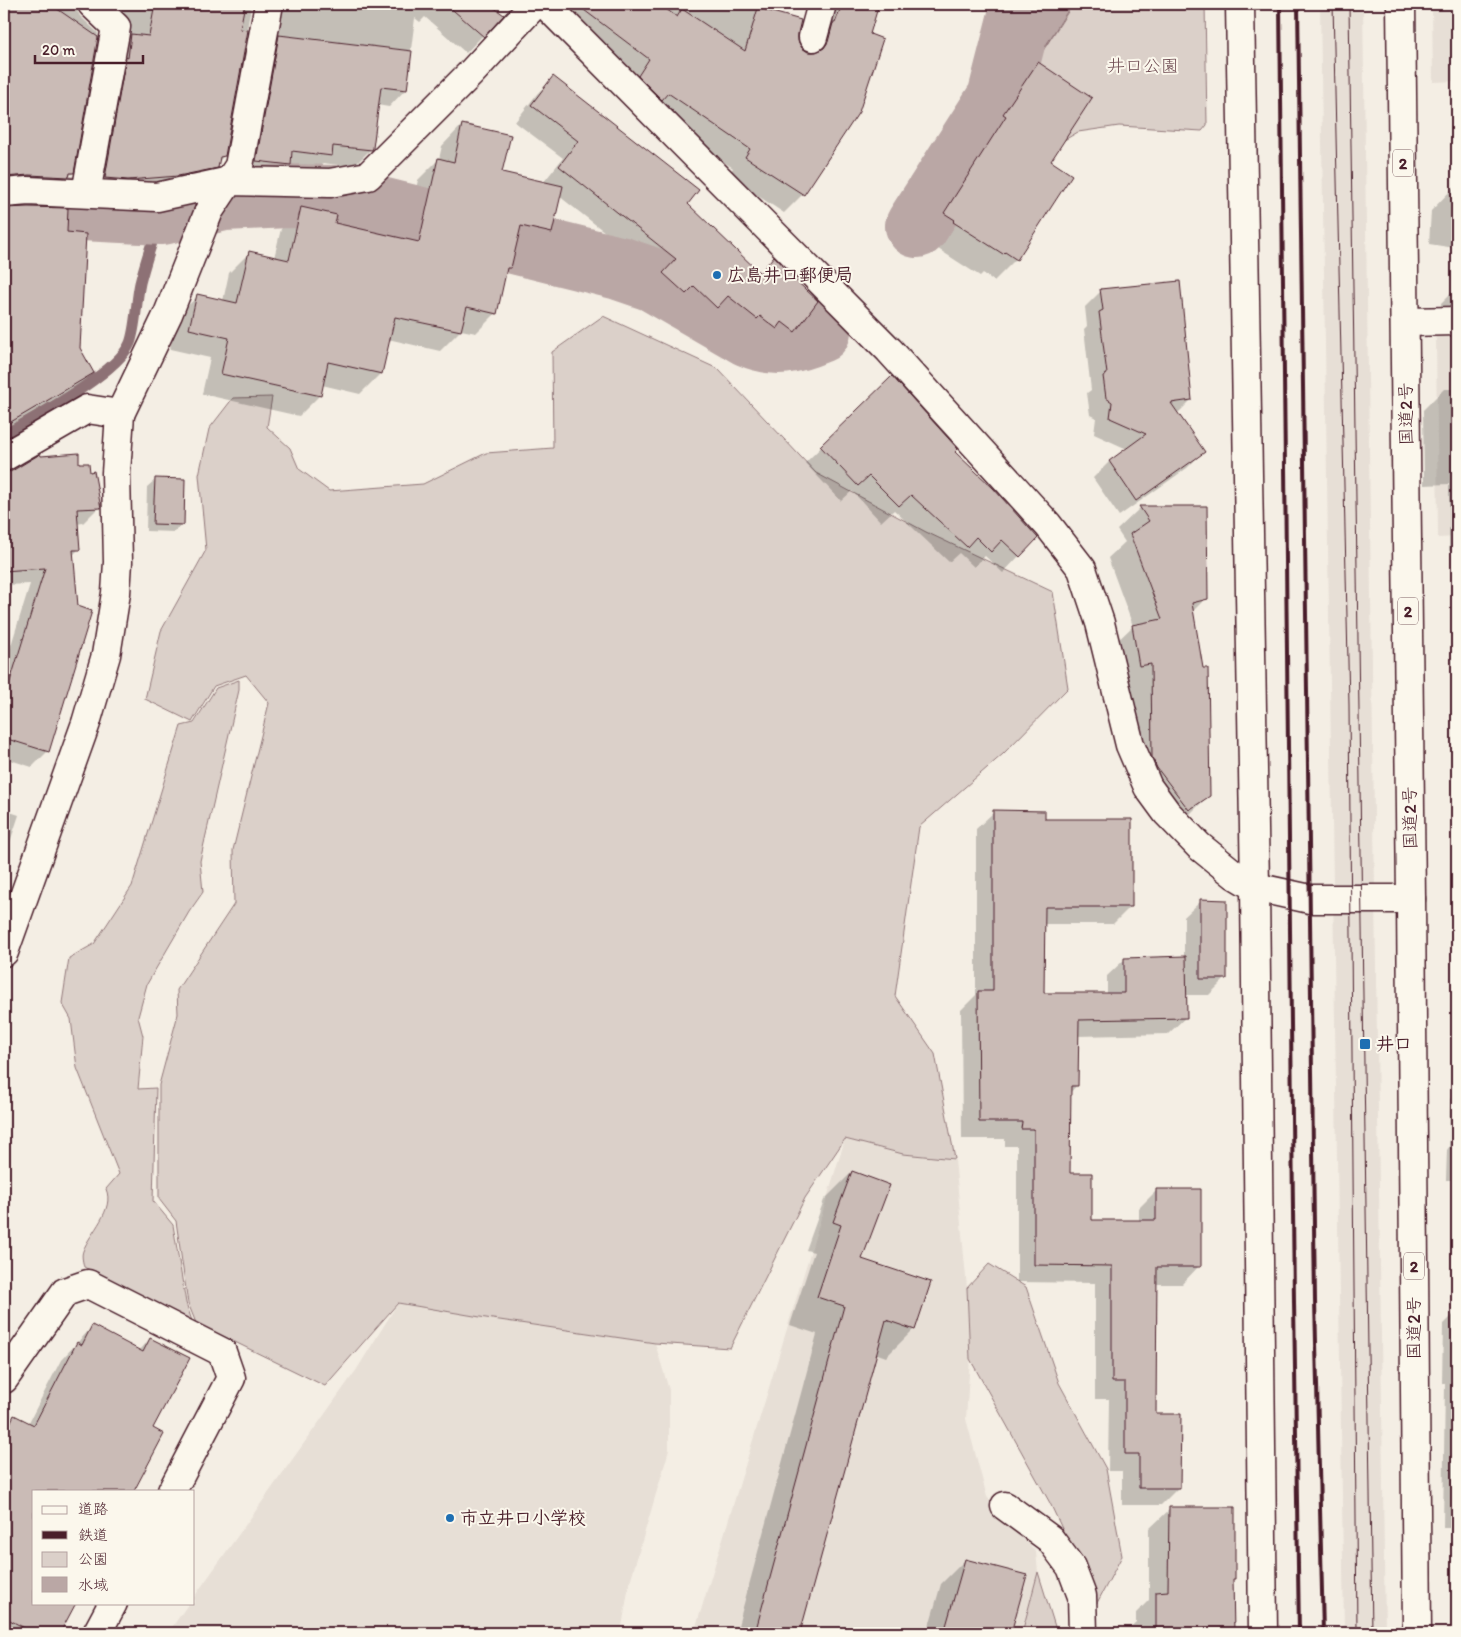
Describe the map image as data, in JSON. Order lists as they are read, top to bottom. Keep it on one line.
{"streets":{"main road":["2","国道2号"]},"parks":["井口公園"],"places":{"other":["広島井口郵便局","市立井口小学校"],"transit":["井口"]},"legend":["道路","鉄道","公園","水域"],"scale_bar":"20 m"}
